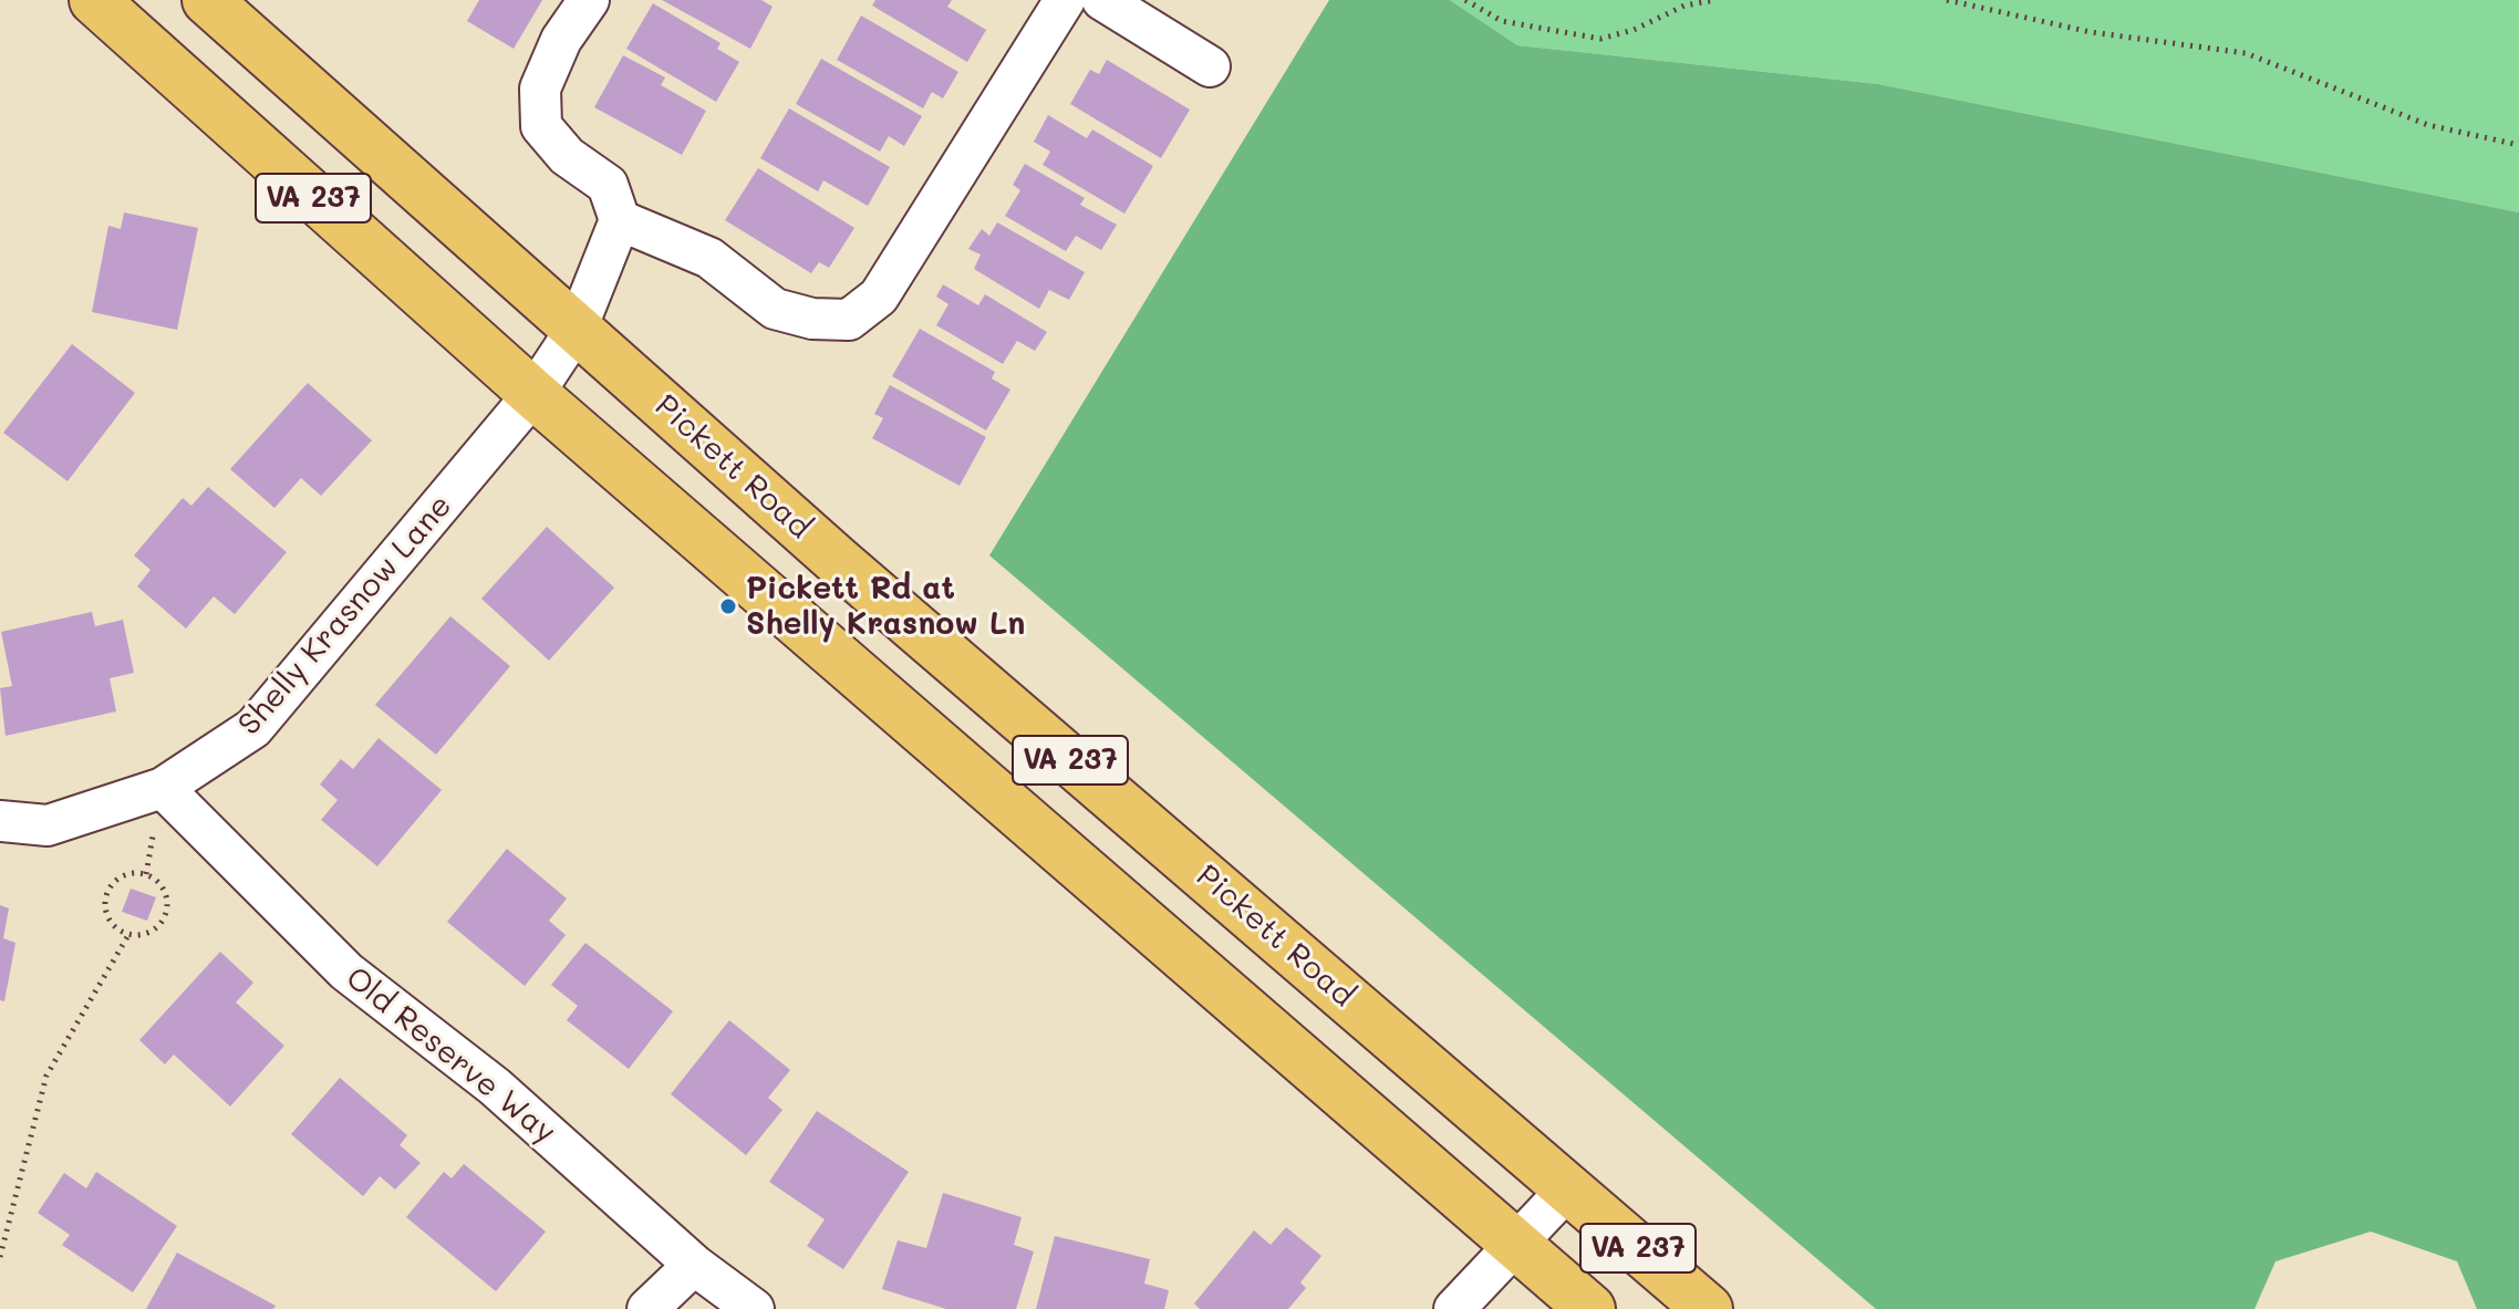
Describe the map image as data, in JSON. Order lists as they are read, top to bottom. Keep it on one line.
{"streets":{"main road":["VA 237","Pickett Road"],"street":["Shelly Krasnow Lane","Old Reserve Way"]},"crossings":[["VA 237","Shelly Krasnow Lane"],["Pickett Road","Shelly Krasnow Lane"],["Shelly Krasnow Lane","Old Reserve Way"]],"places":["Pickett Rd at Shelly Krasnow Ln"]}
